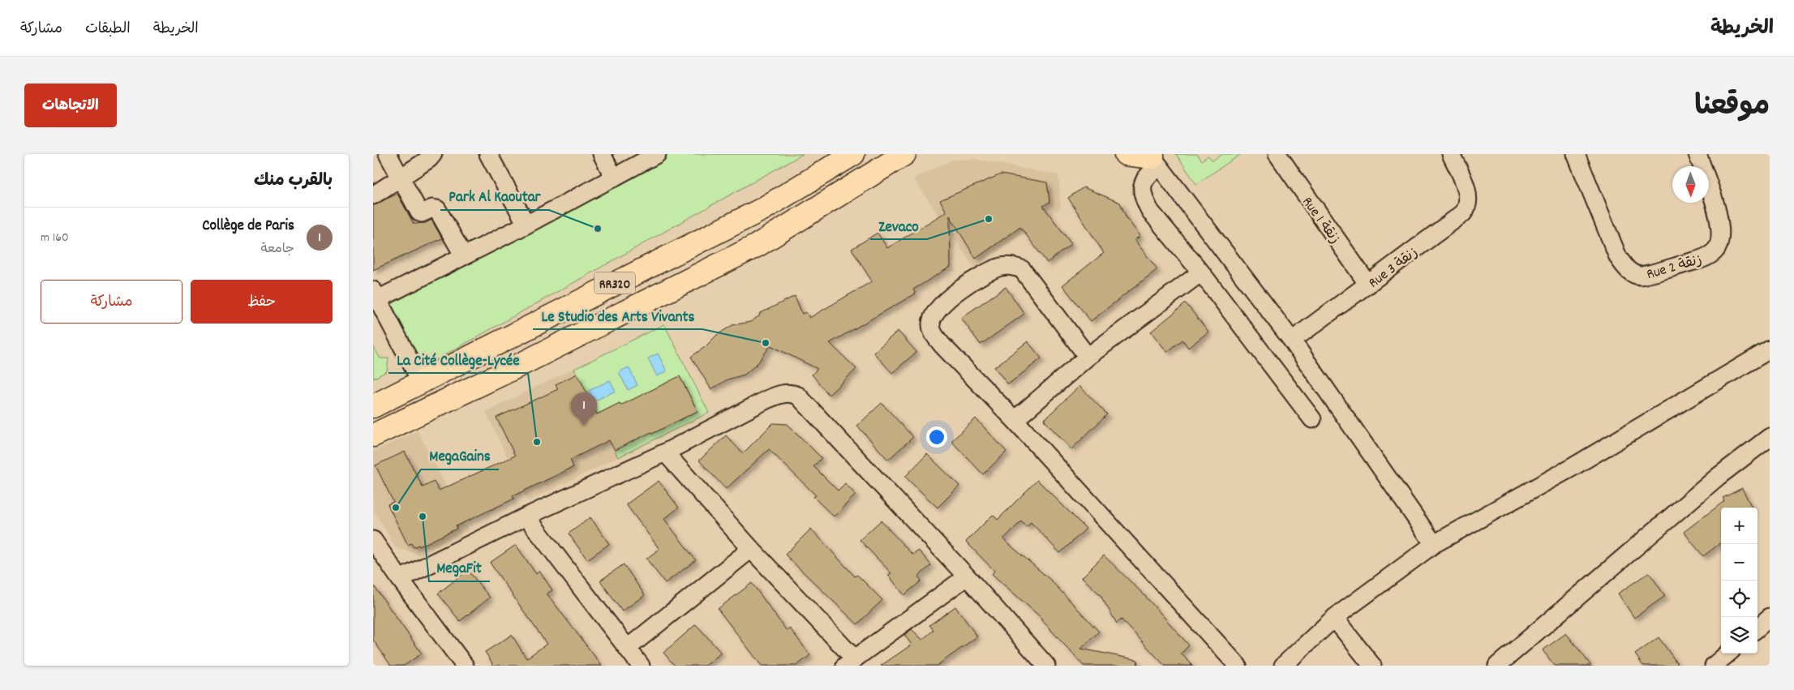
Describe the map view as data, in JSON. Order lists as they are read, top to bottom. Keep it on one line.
{"streets":{"main road":["RR320"],"street":["Rue 1 زنقة","Rue 2 زنقة","Rue 3 زنقة"]},"crossings":[["Rue 1 زنقة","Rue 3 زنقة"]],"places":["Zevaco","Park Al Kaoutar","Le Studio des Arts Vivants","La Cité Collège-Lycée","MegaGains","MegaFit"],"north":"bottom","page":{"header":"الخريطة","nav":["الخريطة","الطبقات","مشاركة"],"title":"موقعنا","buttons":["الاتجاهات",["حفظ","مشاركة"]],"heading":"بالقرب منك","list":[{"mark":"1","name":"Collège de Paris","note":"جامعة","value":"160 m"}],"pins":"1","map_buttons":["+","−"]}}
